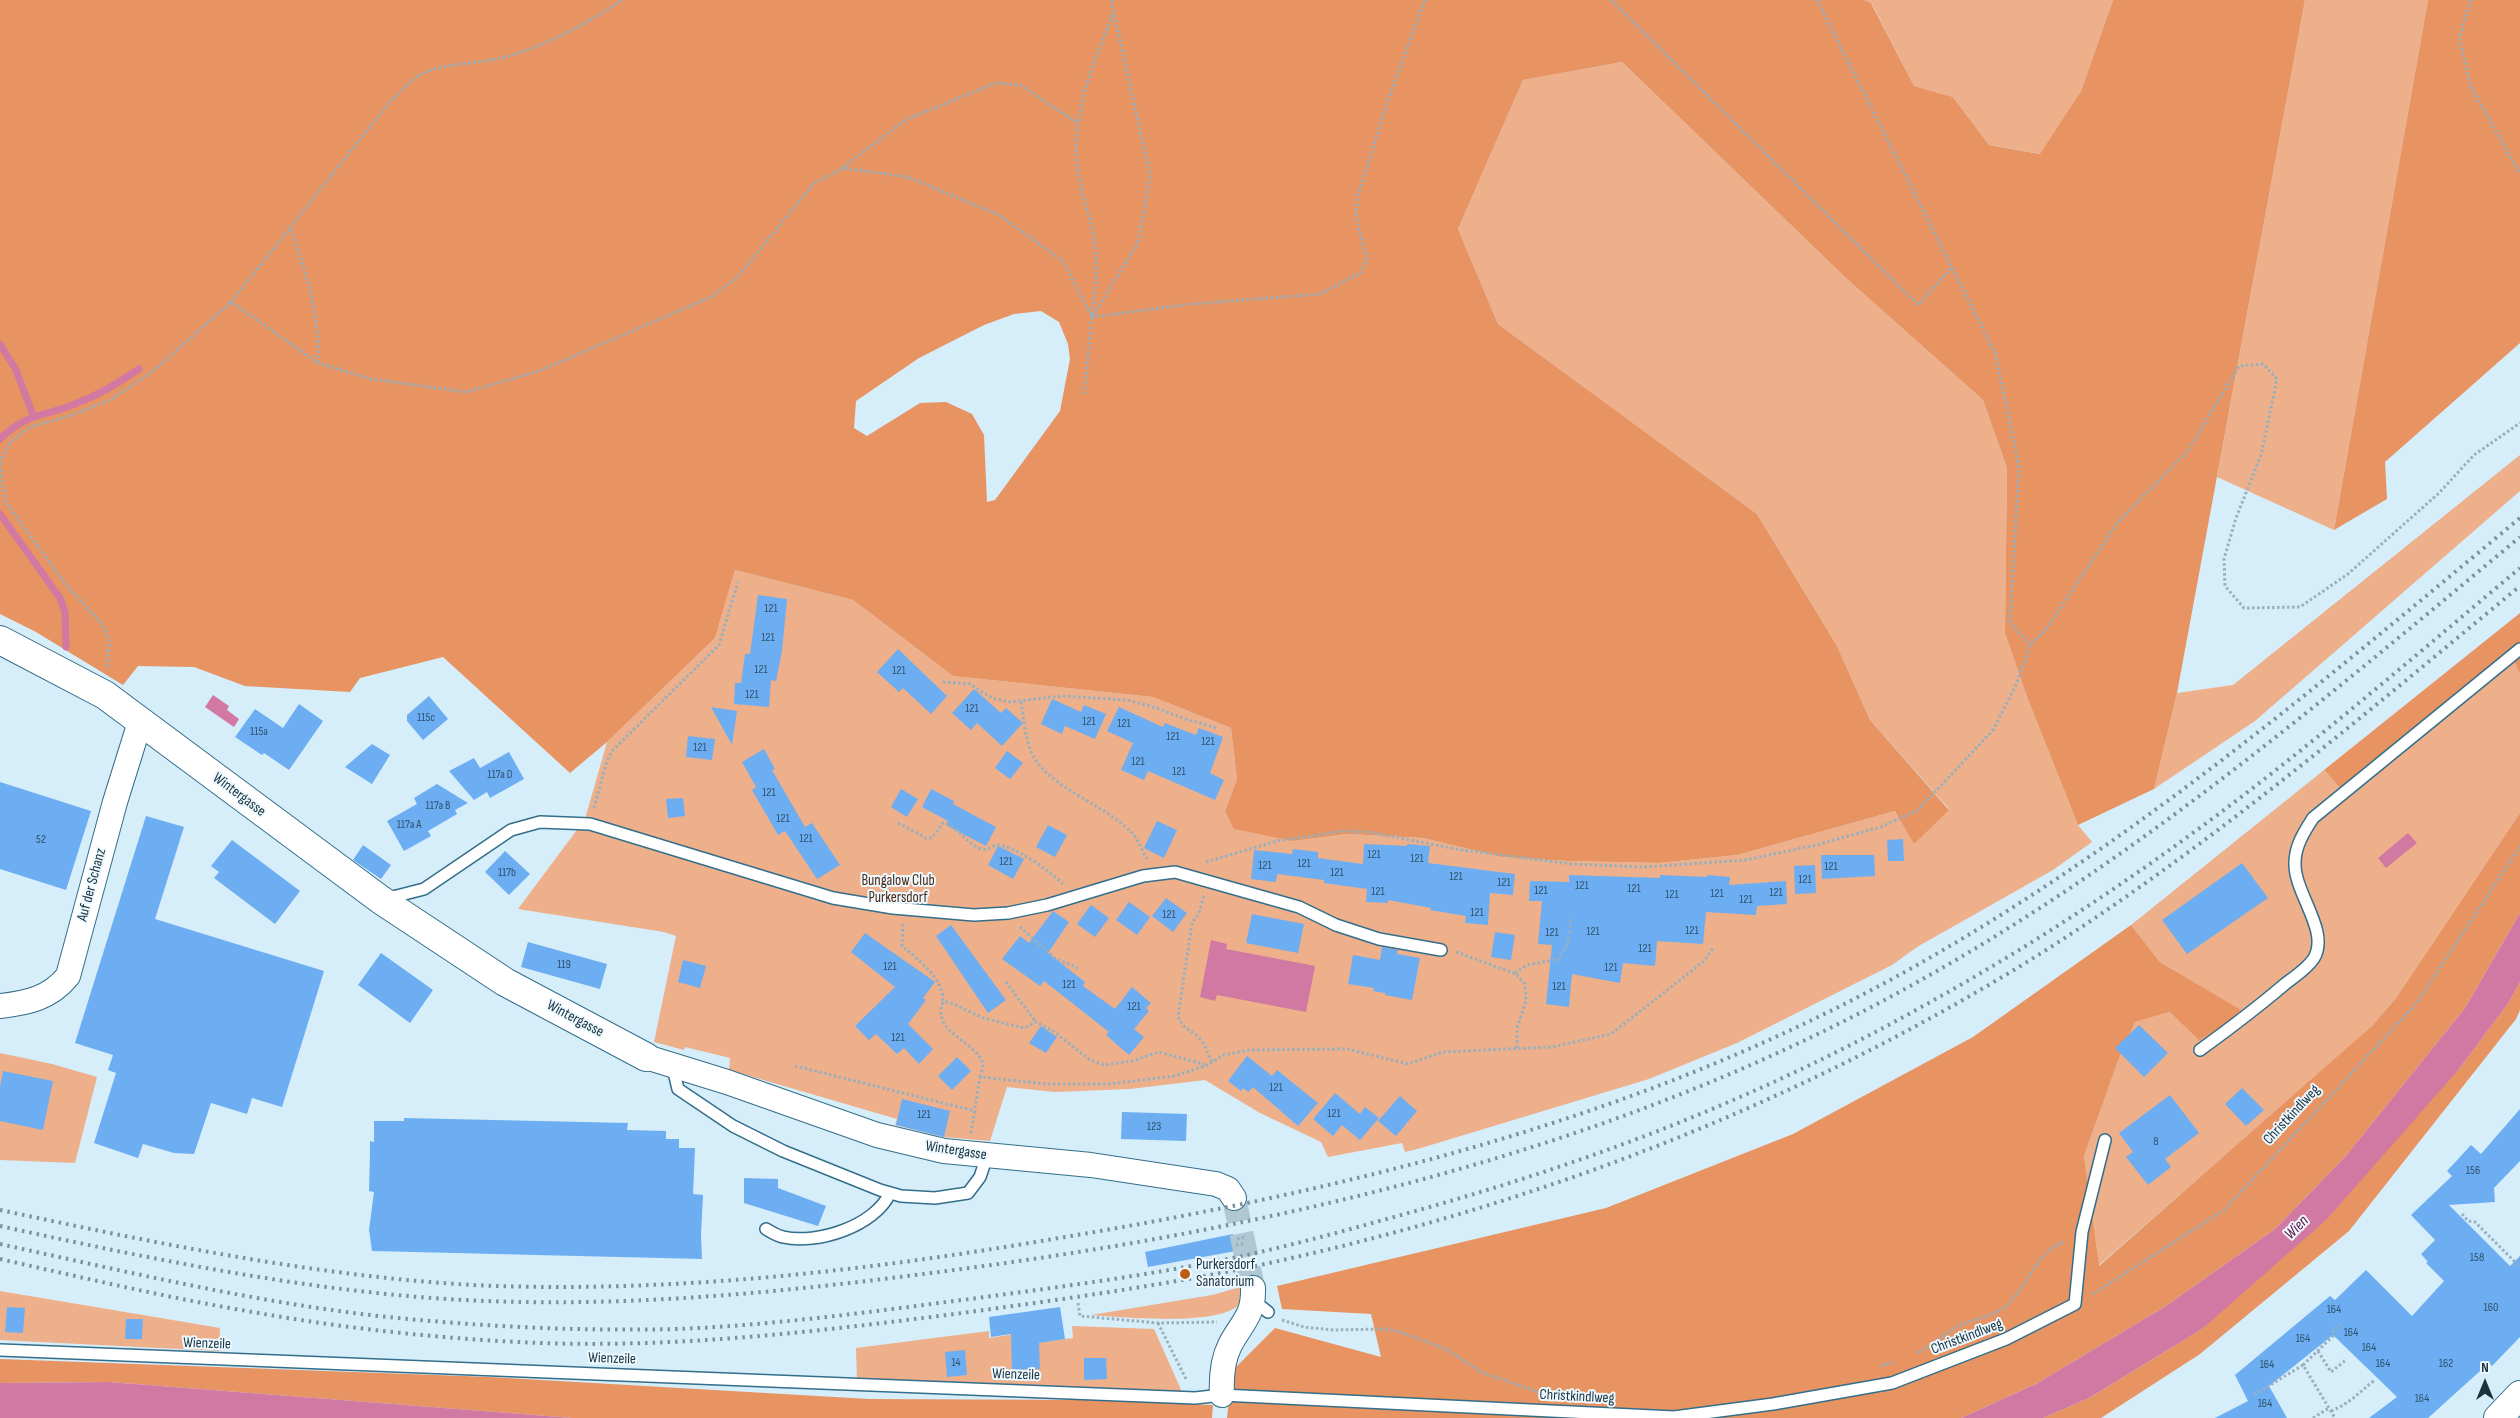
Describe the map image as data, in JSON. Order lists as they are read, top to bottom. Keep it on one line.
{"streets":{"street":["Wintergasse","Auf der Schanz"],"lane":["Christkindlweg","Wienzeile"]},"crossings":[["Wintergasse","Auf der Schanz"],["Christkindlweg","Wienzeile"]],"water":["Wien"],"parks":["Bungalow Club Purkersdorf"],"places":["Purkersdorf Sanatorium"],"house_numbers":["121","121","121","121","121","121","115c","121","121","115a","121","121","121","121","121","117a D","121","117a B","121","117a A","121","52","121","121","121","121","121","121","117b","121","121","121","121","121","121","121","121","121","121","121","121","121","121","121","121","121","121","119","121","121","121","121","121","121","121","121","121","123","8","156","158","160","164","164","164","164","14","164","162","164","164","164"],"north":"top"}
